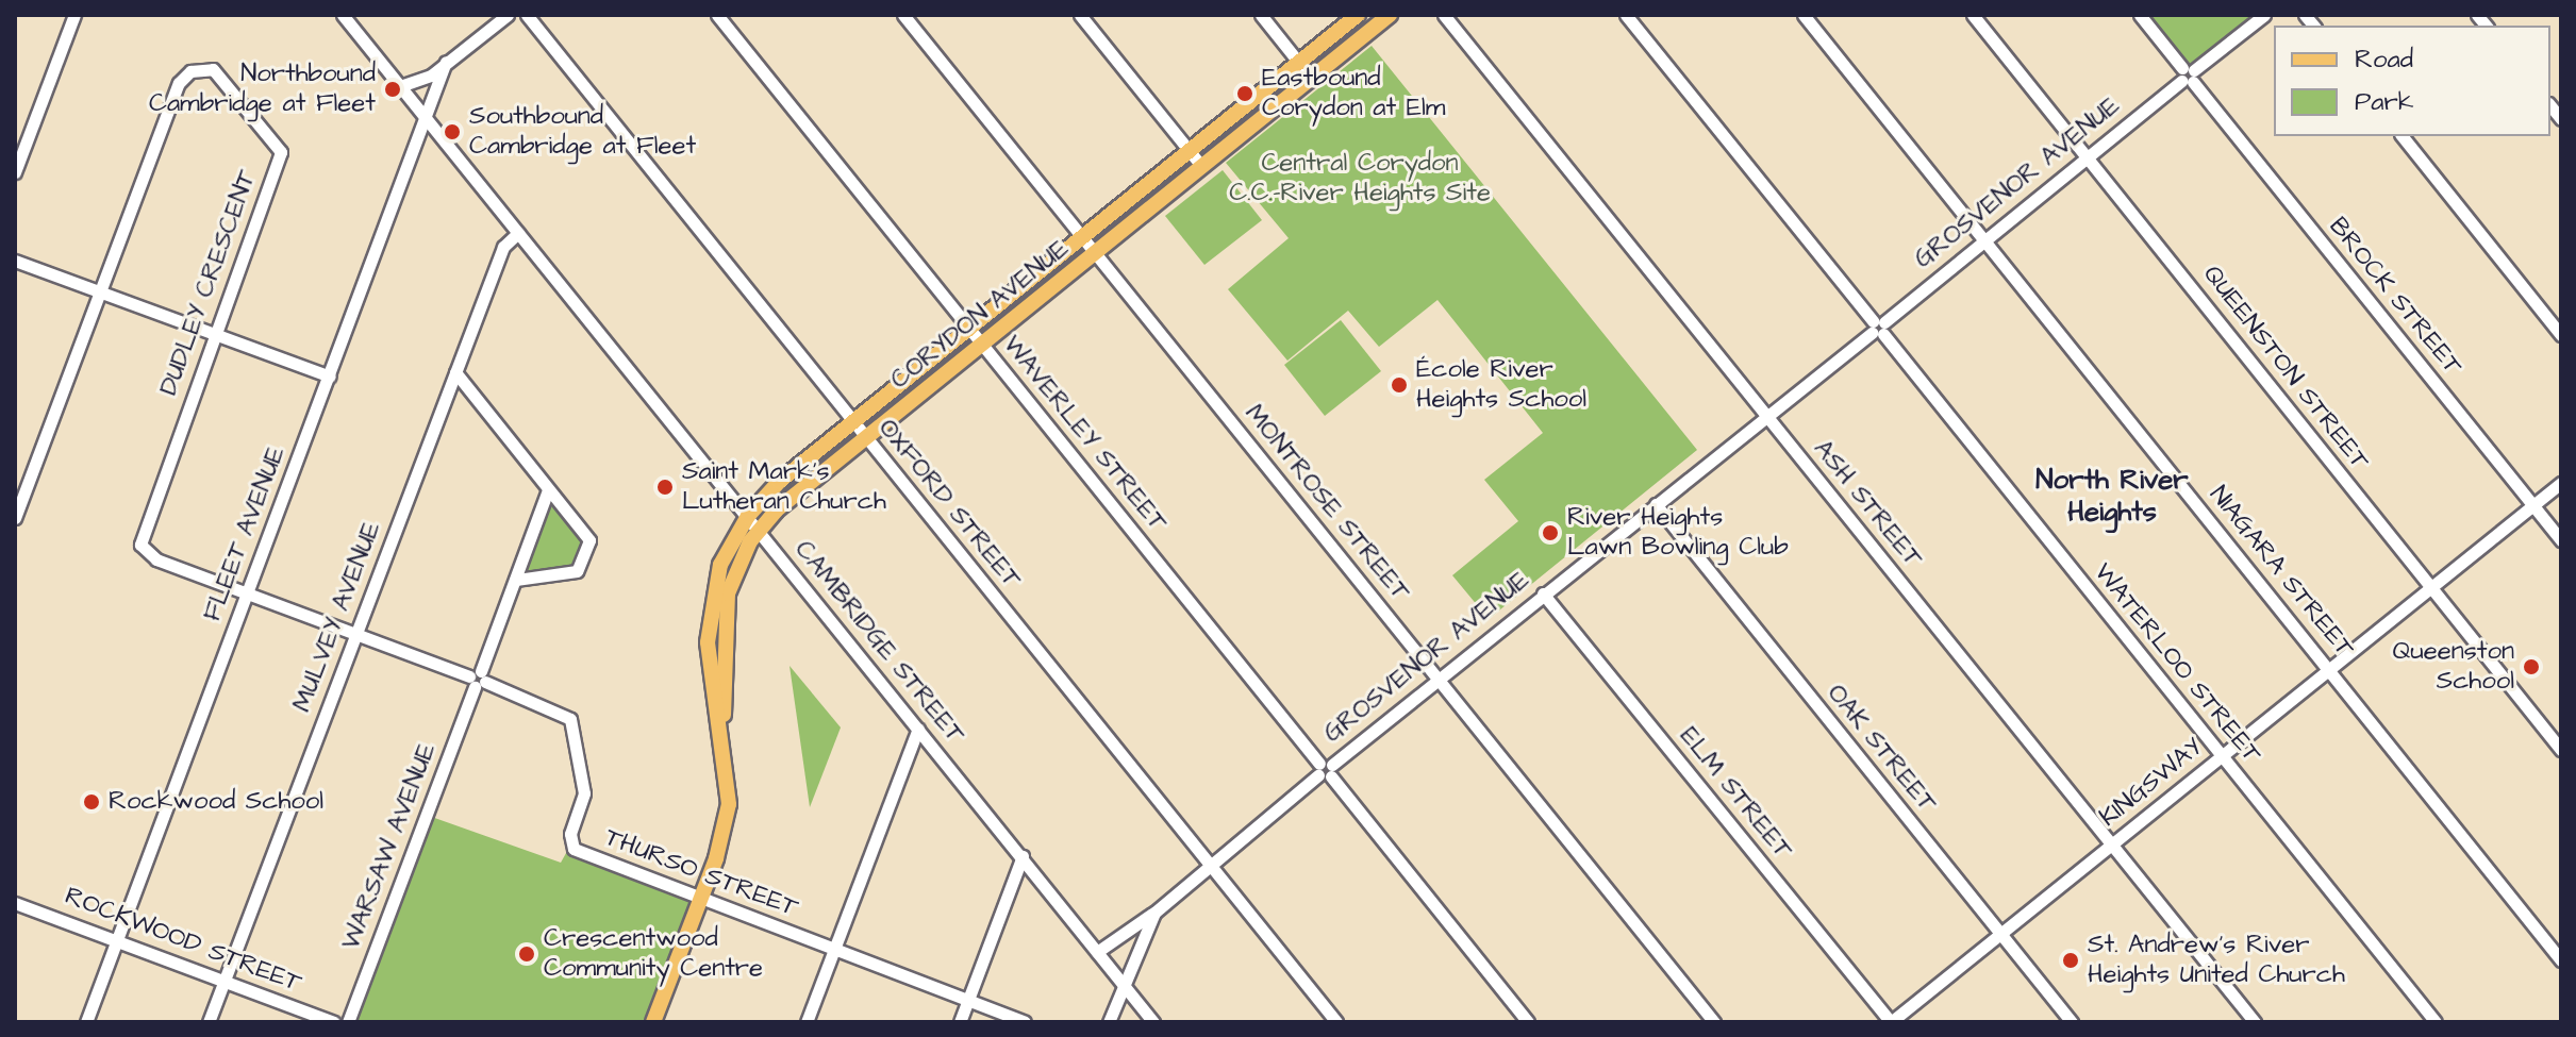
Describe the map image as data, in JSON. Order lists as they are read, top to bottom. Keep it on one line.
{"streets":{"main road":["CORYDON AVENUE"],"street":["GROSVENOR AVENUE","DUDLEY CRESCENT","BROCK STREET","QUEENSTON STREET","WAVERLEY STREET","MONTROSE STREET","OXFORD STREET","ASH STREET","FLEET AVENUE","NIAGARA STREET","MULVEY AVENUE","CAMBRIDGE STREET","WATERLOO STREET","OAK STREET","KINGSWAY","ELM STREET","WARSAW AVENUE","THURSO STREET","ROCKWOOD STREET"]},"crossings":[["GROSVENOR AVENUE","BROCK STREET"],["GROSVENOR AVENUE","QUEENSTON STREET"],["GROSVENOR AVENUE","WAVERLEY STREET"],["GROSVENOR AVENUE","MONTROSE STREET"],["GROSVENOR AVENUE","OXFORD STREET"],["GROSVENOR AVENUE","ASH STREET"],["GROSVENOR AVENUE","NIAGARA STREET"],["GROSVENOR AVENUE","CAMBRIDGE STREET"],["GROSVENOR AVENUE","WATERLOO STREET"],["GROSVENOR AVENUE","OAK STREET"],["GROSVENOR AVENUE","ELM STREET"],["DUDLEY CRESCENT","THURSO STREET"],["BROCK STREET","KINGSWAY"],["CORYDON AVENUE","WAVERLEY STREET"],["CORYDON AVENUE","MONTROSE STREET"],["CORYDON AVENUE","OXFORD STREET"],["CORYDON AVENUE","CAMBRIDGE STREET"],["CORYDON AVENUE","THURSO STREET"],["QUEENSTON STREET","KINGSWAY"],["ASH STREET","KINGSWAY"],["FLEET AVENUE","CAMBRIDGE STREET"],["FLEET AVENUE","THURSO STREET"],["FLEET AVENUE","ROCKWOOD STREET"],["NIAGARA STREET","KINGSWAY"],["MULVEY AVENUE","CAMBRIDGE STREET"],["MULVEY AVENUE","THURSO STREET"],["MULVEY AVENUE","ROCKWOOD STREET"],["WATERLOO STREET","KINGSWAY"],["OAK STREET","KINGSWAY"],["KINGSWAY","ELM STREET"],["WARSAW AVENUE","THURSO STREET"]],"districts":["North River Heights"],"parks":["Central Corydon C.C.-River Heights Site"],"places":["Northbound Cambridge at Fleet","Eastbound Corydon at Elm","Southbound Cambridge at Fleet","École River Heights School","Saint Mark's Lutheran Church","River Heights Lawn Bowling Club","Queenston School","Rockwood School","Crescentwood Community Centre","St. Andrew's River Heights United Church"],"legend":["Road","Park"]}
